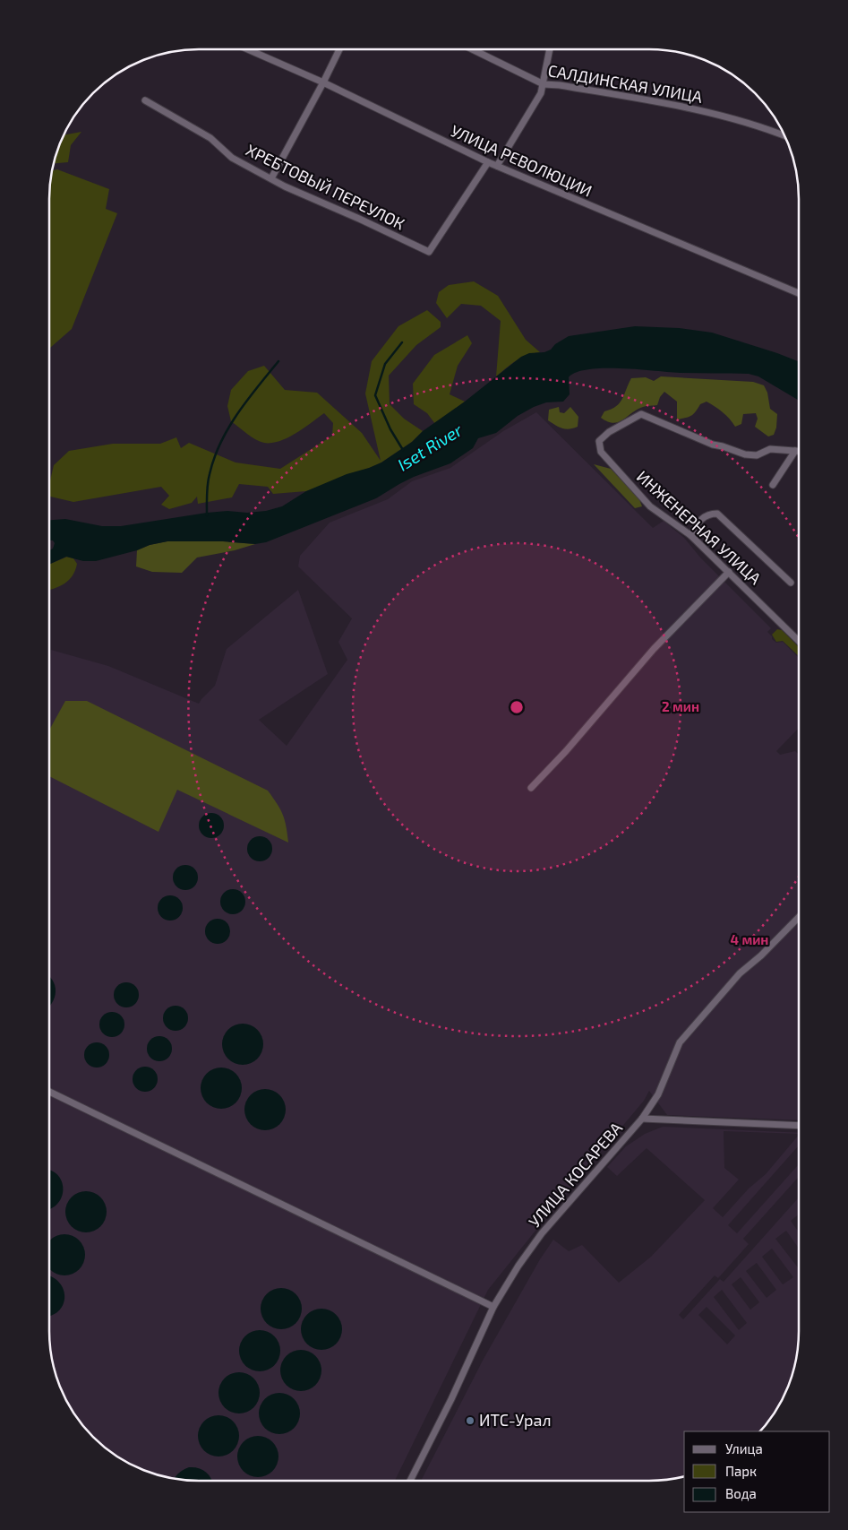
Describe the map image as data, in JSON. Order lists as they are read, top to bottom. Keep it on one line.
{"streets":{"street":["САЛДИНСКАЯ УЛИЦА","УЛИЦА РЕВОЛЮЦИИ","ХРЕБТОВЫЙ ПЕРЕУЛОК","ИНЖЕНЕРНАЯ УЛИЦА","УЛИЦА КОСАРЕВА"]},"crossings":[["УЛИЦА РЕВОЛЮЦИИ","ХРЕБТОВЫЙ ПЕРЕУЛОК"]],"water":["Iset River"],"places":["ИТС-Урал"],"legend":["Улица","Парк","Вода"],"rings":["2 мин","4 мин"]}
